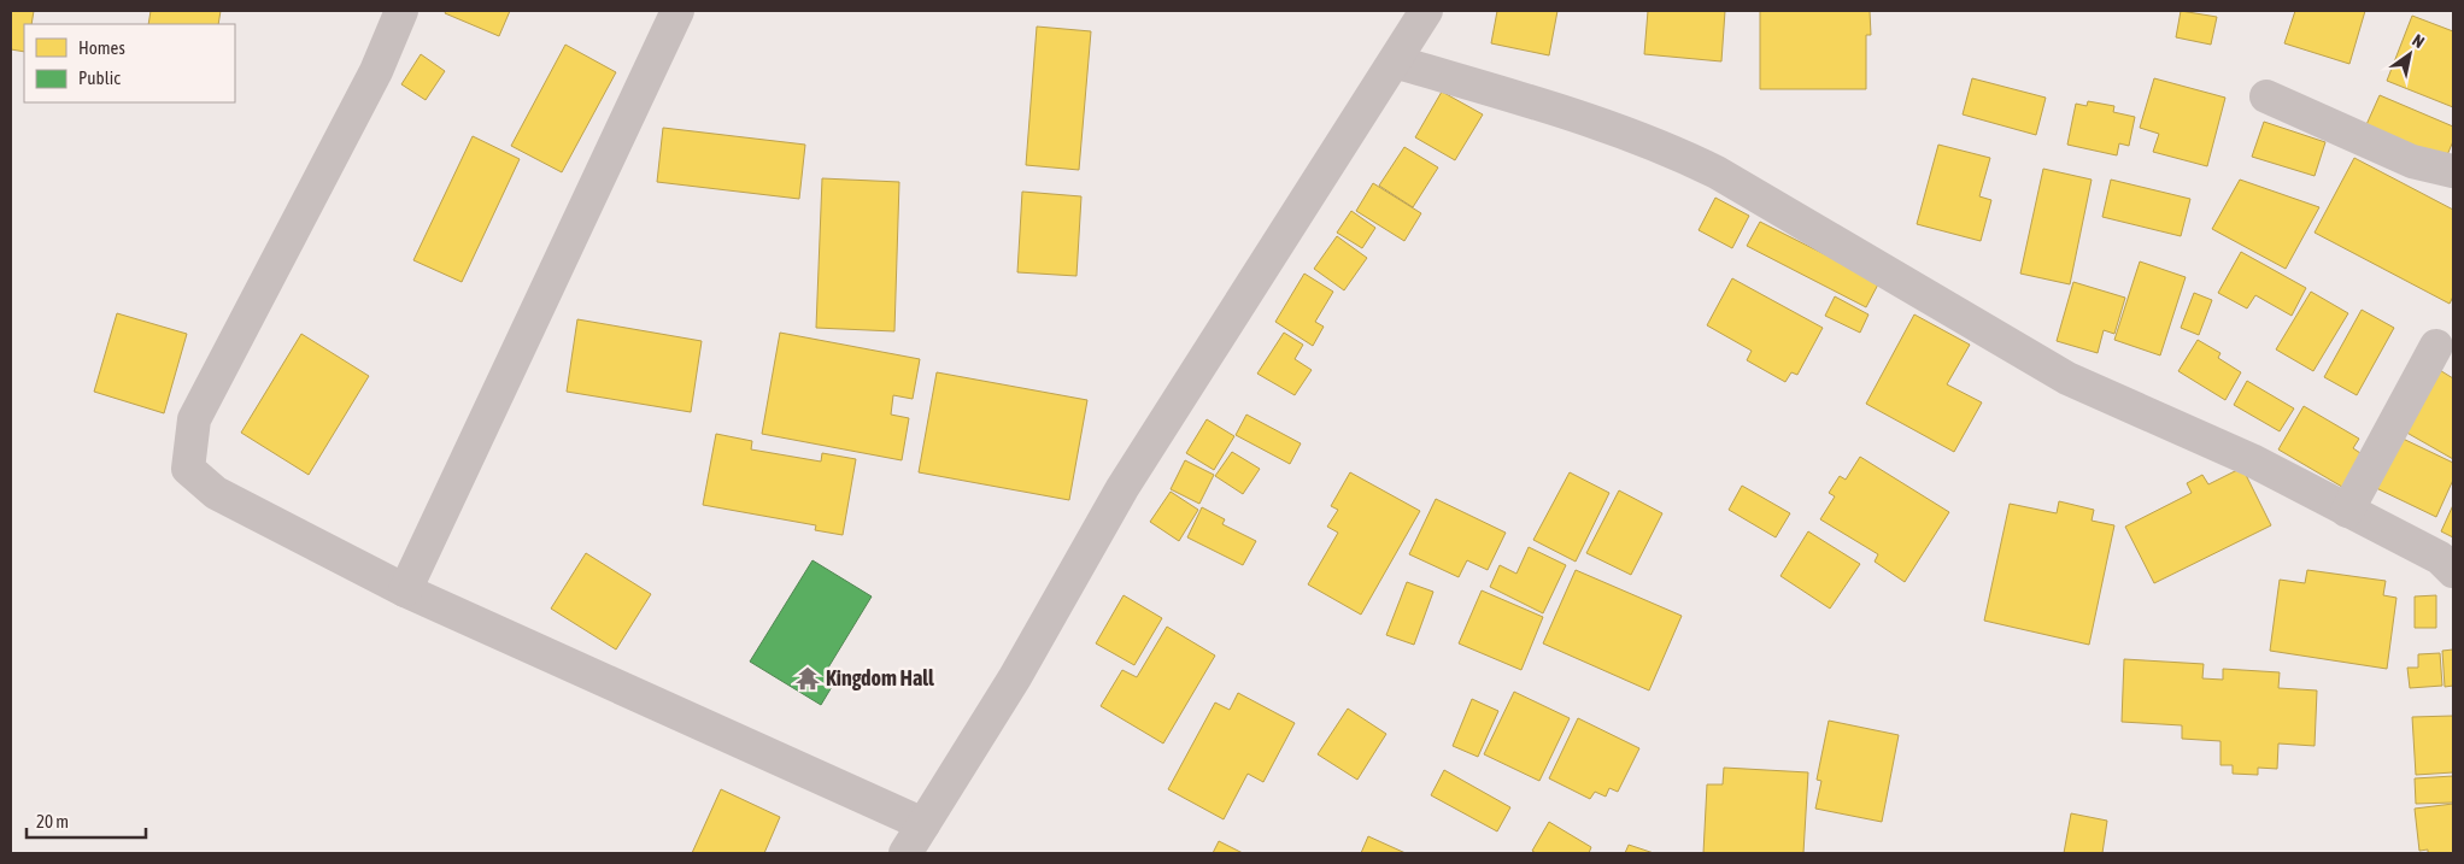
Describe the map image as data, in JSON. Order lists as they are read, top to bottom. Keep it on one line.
{"places":{"temple":["Kingdom Hall"]},"legend":["Homes","Public"],"scale_bar":"20 m","north":"top right"}
